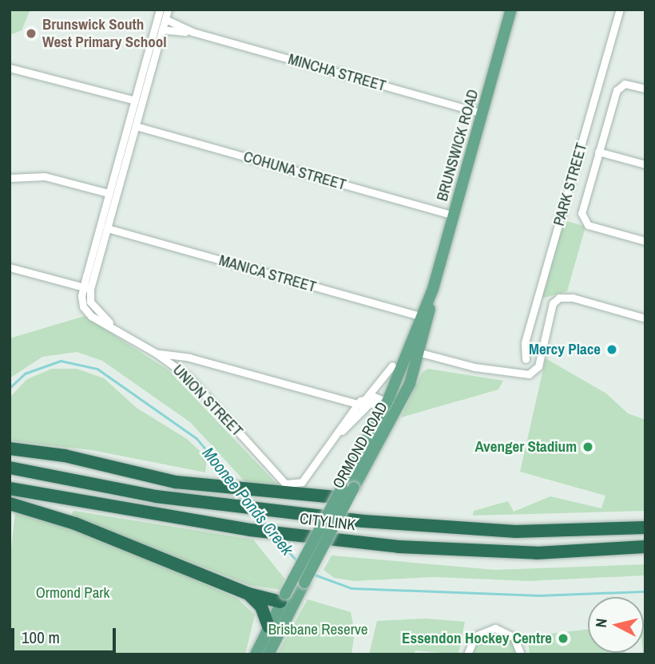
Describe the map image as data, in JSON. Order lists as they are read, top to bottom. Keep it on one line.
{"streets":{"highway":["CITYLINK"],"main road":["BRUNSWICK ROAD","ORMOND ROAD"],"street":["MINCHA STREET","COHUNA STREET","PARK STREET","MANICA STREET","UNION STREET"]},"crossings":[["MINCHA STREET","BRUNSWICK ROAD"],["MINCHA STREET","UNION STREET"],["BRUNSWICK ROAD","COHUNA STREET"],["BRUNSWICK ROAD","MANICA STREET"],["BRUNSWICK ROAD","ORMOND ROAD"],["COHUNA STREET","UNION STREET"],["MANICA STREET","UNION STREET"]],"water":["Moonee Ponds Creek"],"parks":["Ormond Park","Brisbane Reserve"],"places":["Brunswick South West Primary School","Mercy Place","Avenger Stadium","Essendon Hockey Centre"],"scale_bar":"100 m","north":"left"}
